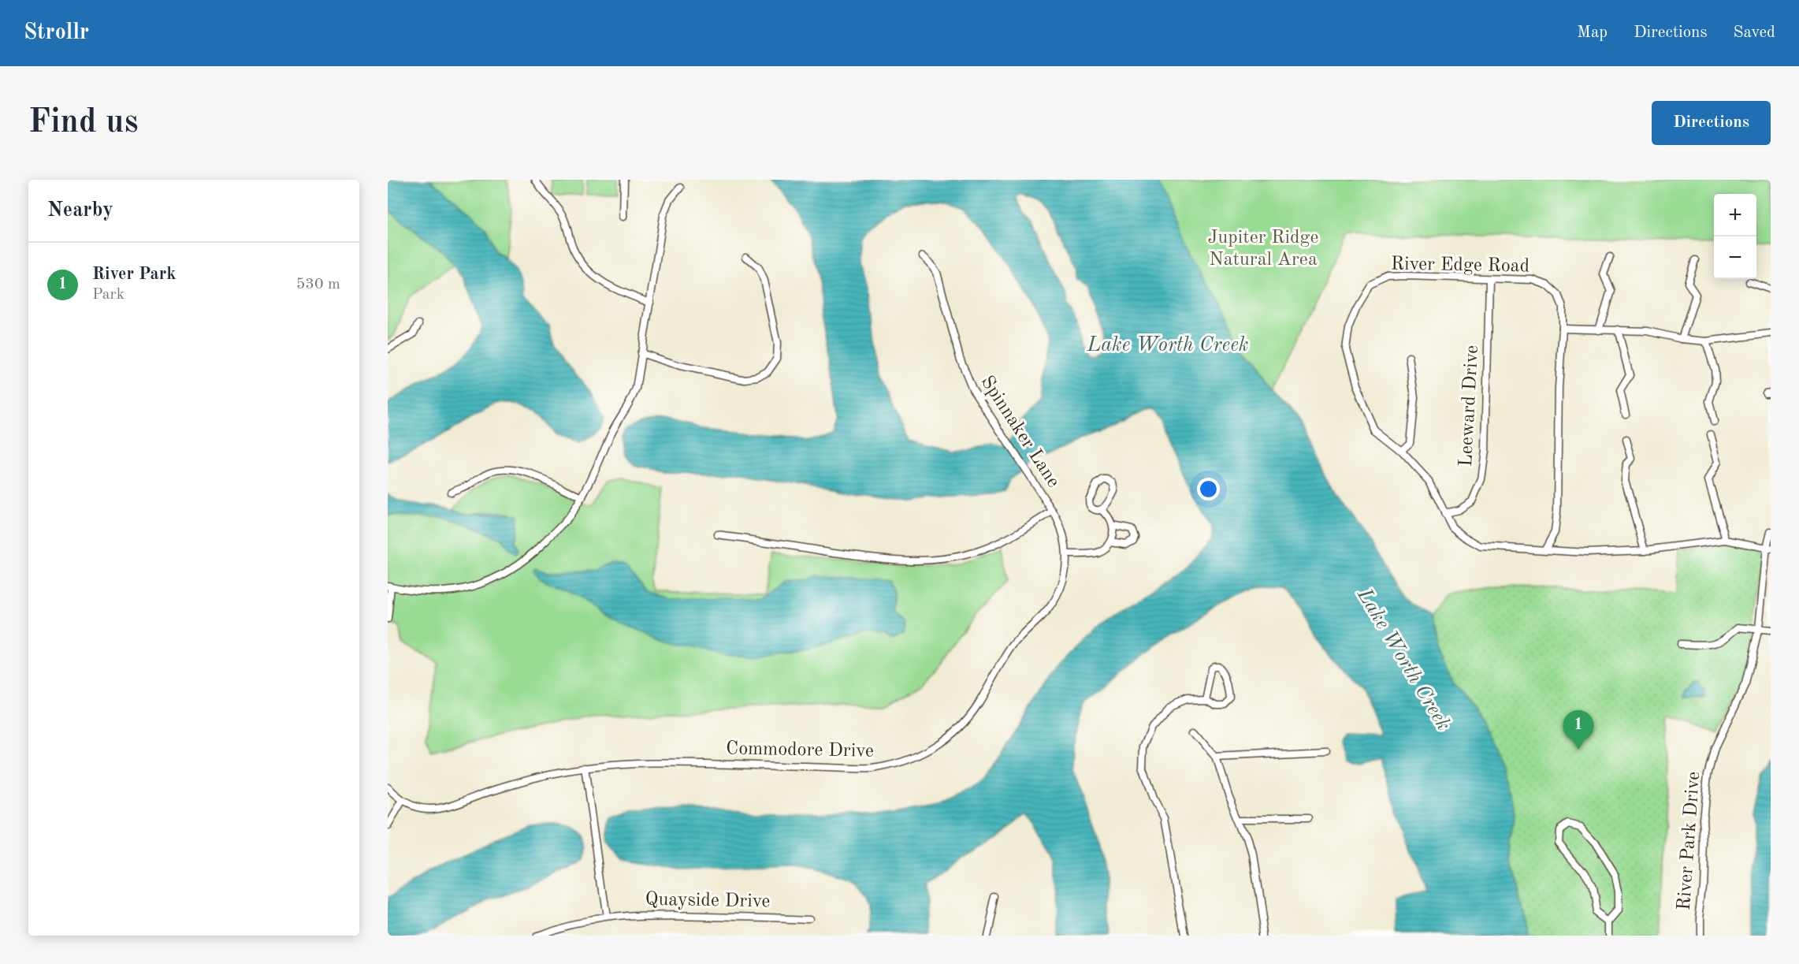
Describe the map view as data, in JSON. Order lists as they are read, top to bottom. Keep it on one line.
{"streets":{"street":["River Edge Road","Leeward Drive","Spinnaker Lane","Commodore Drive","River Park Drive","Quayside Drive"]},"crossings":[["River Edge Road","Leeward Drive"],["River Edge Road","River Park Drive"],["Spinnaker Lane","Commodore Drive"]],"water":["Lake Worth Creek"],"parks":["Jupiter Ridge Natural Area"],"page":{"header":"Strollr","nav":["Map","Directions","Saved"],"buttons":"Directions","title":"Find us","heading":"Nearby","map_buttons":["+","−"],"list":[{"mark":"1","name":"River Park","note":"Park","value":"530 m"}],"pins":"1"}}
